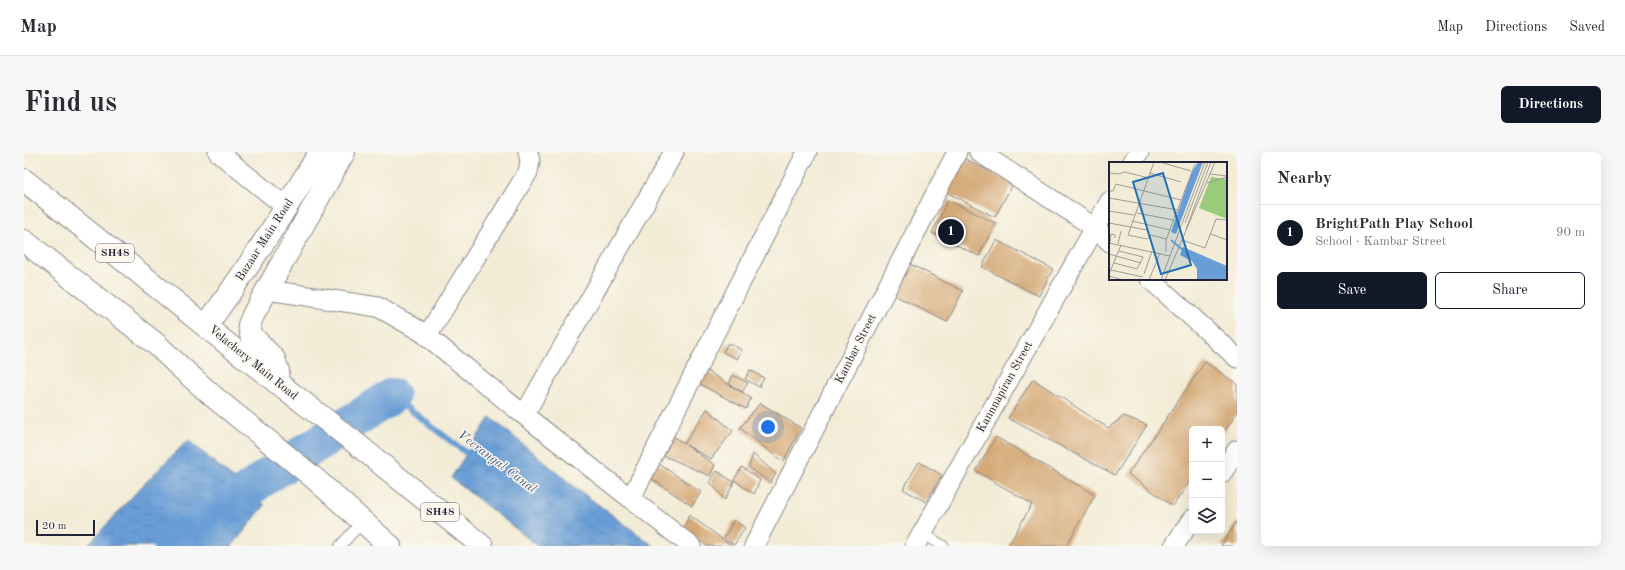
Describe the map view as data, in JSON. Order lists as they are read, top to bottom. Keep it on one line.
{"streets":{"main road":["Bazaar Main Road","SH48","Velachery Main Road"],"street":["Kambar Street","Kannnapiran Street"]},"crossings":[["Bazaar Main Road","Velachery Main Road"]],"water":["Veerangal Canal"],"scale_bar":"20 m","page":{"header":"Map","nav":["Map","Directions","Saved"],"buttons":["Directions",["Save","Share"]],"title":"Find us","heading":"Nearby","list":[{"mark":"1","name":"BrightPath Play School","note":"School · Kambar Street","value":"90 m"}],"pins":"1","map_buttons":["+","−"],"scale":"20 m"}}
